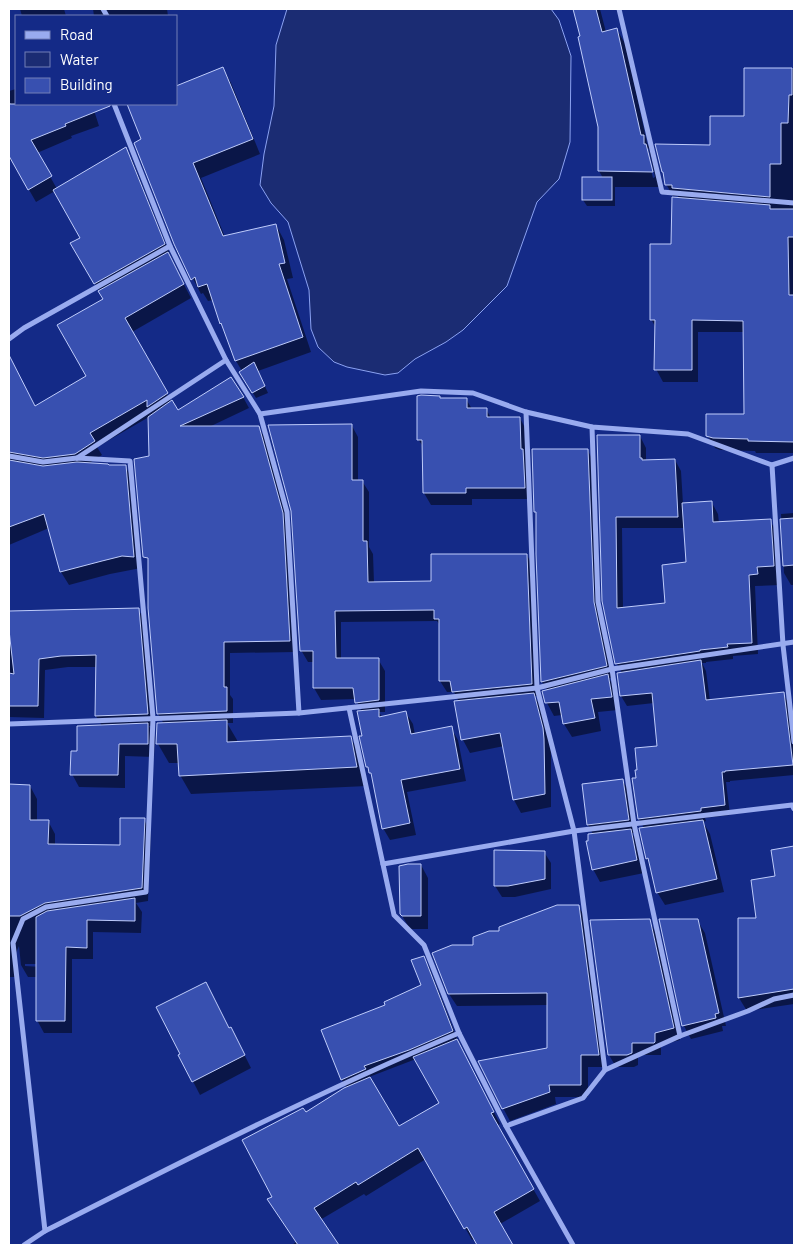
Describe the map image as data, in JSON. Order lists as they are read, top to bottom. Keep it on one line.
{"legend":["Road","Water","Building"]}
